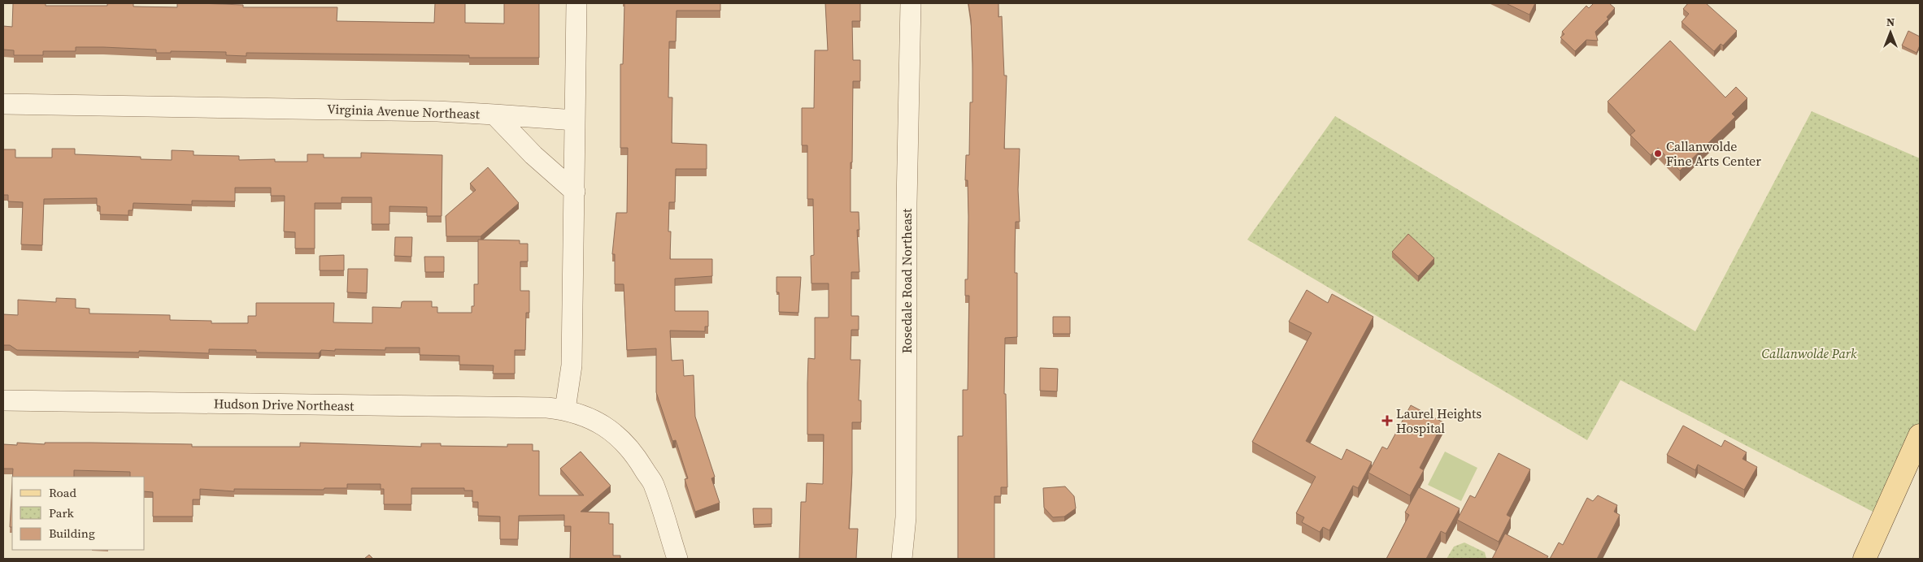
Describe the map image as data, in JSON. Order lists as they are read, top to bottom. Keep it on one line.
{"streets":{"street":["Virginia Avenue Northeast","Rosedale Road Northeast","Hudson Drive Northeast"]},"parks":["Callanwolde Park"],"places":{"other":["Callanwolde Fine Arts Center"],"health":["Laurel Heights Hospital"]},"legend":["Road","Park","Building"],"north":"top"}
